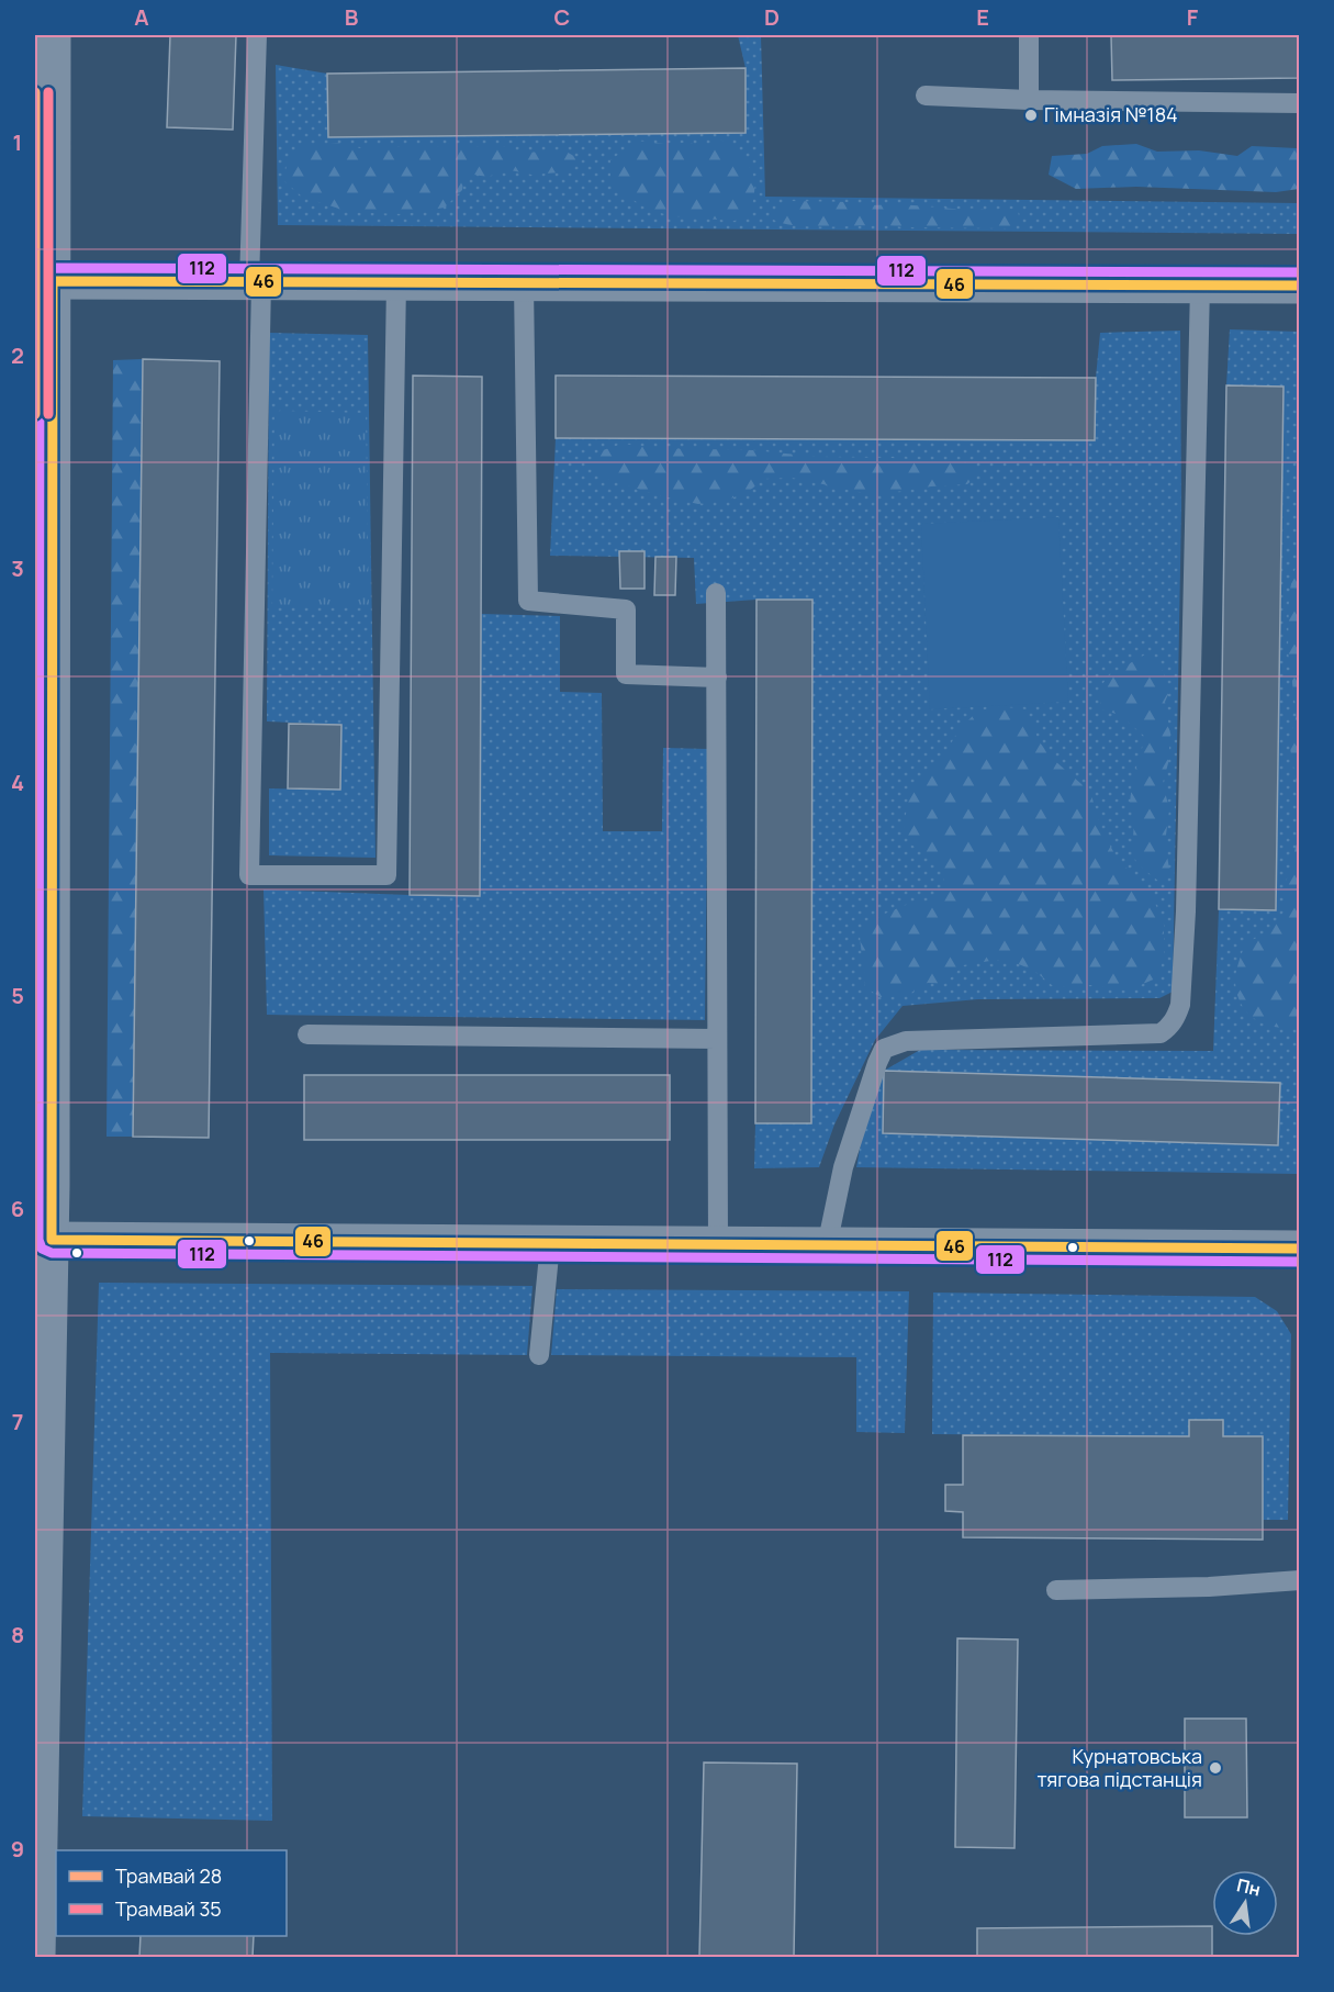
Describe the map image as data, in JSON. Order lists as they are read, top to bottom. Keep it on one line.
{"places":["Гімназія №184","Курнатовська тягова пiдстанцiя"],"lines":["tram line 28","tram line 35","transit line 112","transit line 46"],"legend":["Трамвай 28","Трамвай 35"],"north":"top","grid":{"columns":["A","B","C","D","E","F"],"rows":["1","2","3","4","5","6","7","8","9"]}}
